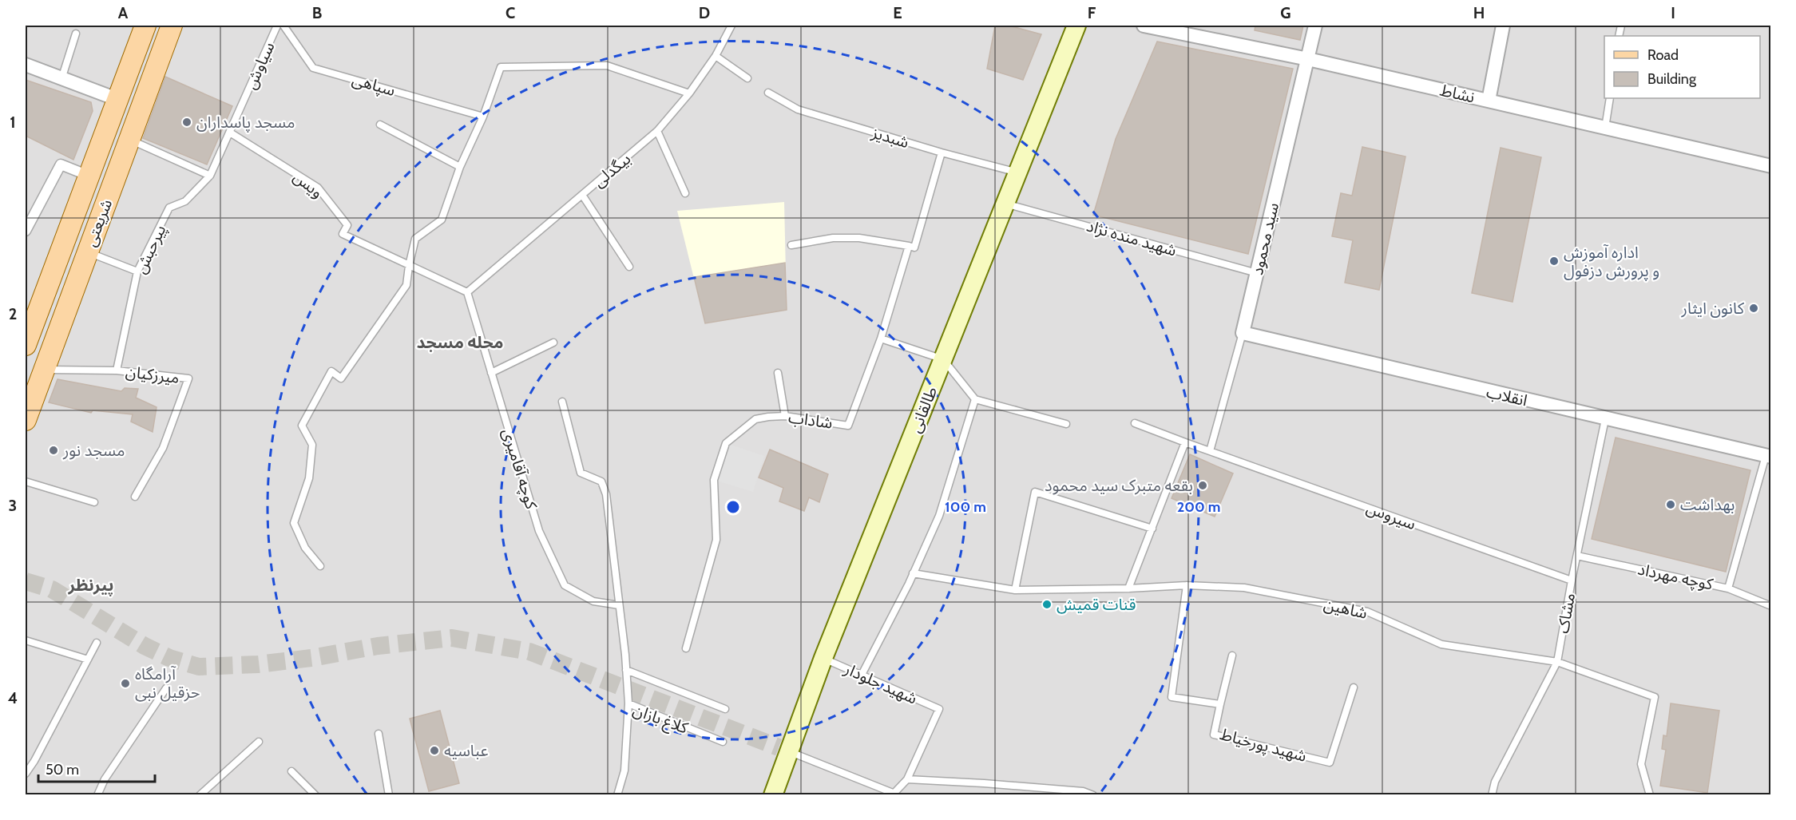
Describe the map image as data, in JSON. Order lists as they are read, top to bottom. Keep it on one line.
{"streets":{"main road":["شریعتی","طالقانی"],"street":["نشاط","سید محمود","انقلاب"],"lane":["سیاوش","سپاهی","شبدیز","بیگدلی","ویس","شهید منده نژاد","پیرحبش","میرزکیان","شاداب","کوچه آقامیری","سیروس","کوچه مهرداد","شاهین","مشاک","شهید جلودار","کلاغ بازان","شهید پورخیاط"]},"crossings":[["سیاوش","ویس"],["نشاط","سید محمود"],["شبدیز","طالقانی"],["شبدیز","شاداب"],["بیگدلی","کوچه آقامیری"],["شریعتی","میرزکیان"],["شهید منده نژاد","سید محمود"],["شهید منده نژاد","طالقانی"],["سید محمود","انقلاب"],["سید محمود","سیروس"],["پیرحبش","میرزکیان"],["انقلاب","مشاک"],["طالقانی","شهید جلودار"],["سیروس","مشاک"],["کوچه مهرداد","مشاک"],["شاهین","مشاک"],["شاهین","شهید پورخیاط"]],"districts":["محله مسجد","پیرنظر"],"places":["مسجد پاسداران","اداره آموزش و پرورش دزفول","کانون ایثار","مسجد نور","بقعه متبرک سید محمود","بهداشت","قنات قمیش","آرامگاه حزقیل نبی","عباسیه"],"legend":["Road","Building"],"scale_bar":"50 m","grid":{"columns":["A","B","C","D","E","F","G","H","I"],"rows":["1","2","3","4"]},"rings":["100 m","200 m"]}
